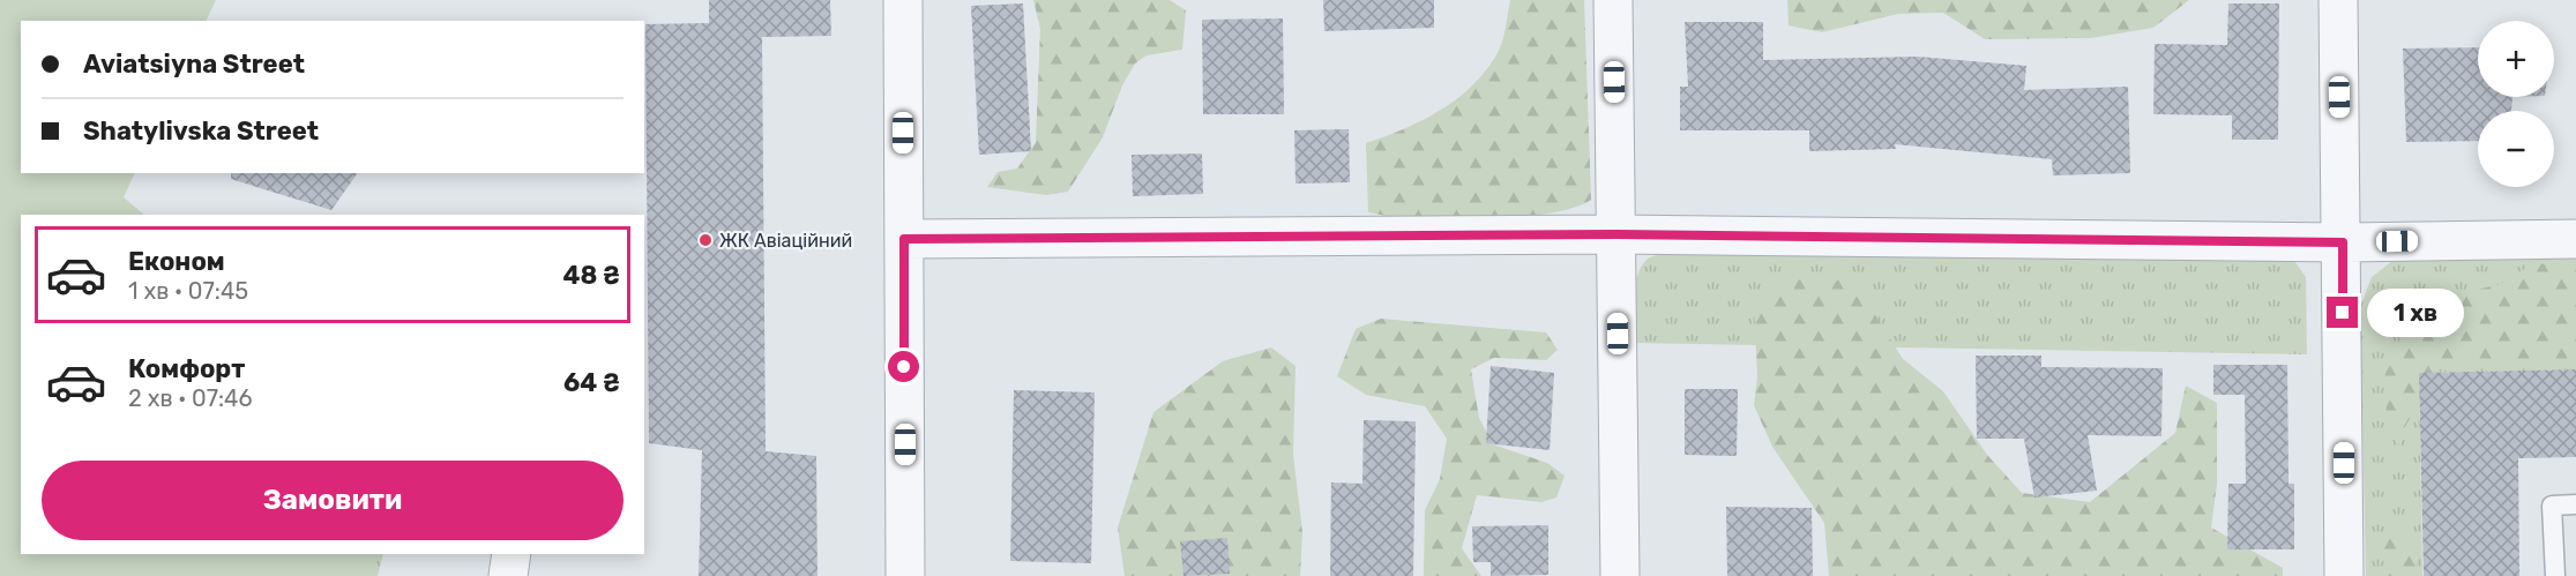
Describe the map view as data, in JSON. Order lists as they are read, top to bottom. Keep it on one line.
{"places":["ЖК Авіаційний"],"page":{"map_buttons":["+","−"],"banner":["Aviatsiyna Street","Shatylivska Street"],"list":[{"name":"Економ","note":"1 хв · 07:45","value":"48 ₴"},{"name":"Комфорт","note":"2 хв · 07:46","value":"64 ₴"}],"bubble":"1 хв","buttons":"Замовити"}}
